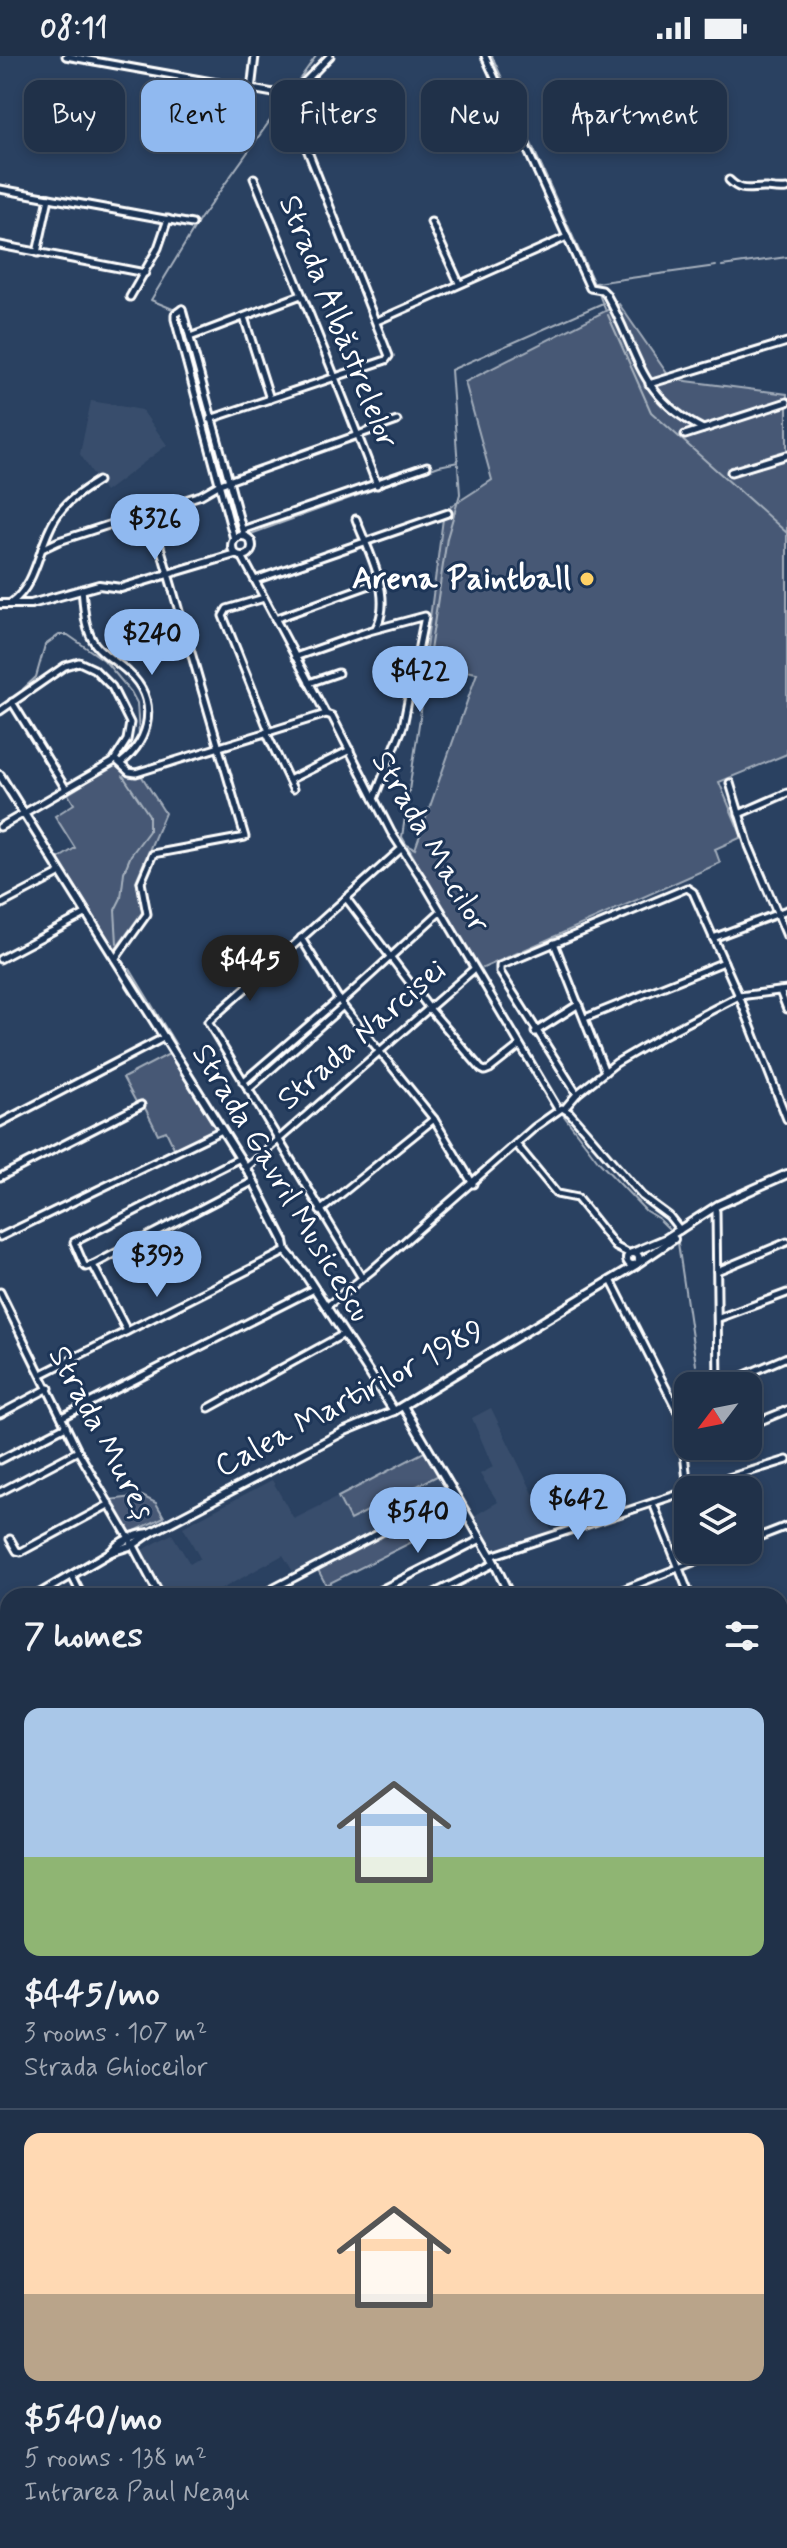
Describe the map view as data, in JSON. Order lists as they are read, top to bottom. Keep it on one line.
{"streets":{"street":["Strada Albăstrelelor","Strada Macilor","Strada Narcisei","Strada Gavril Musicescu","Calea Martirilor 1989","Strada Mureș"]},"crossings":[["Strada Macilor","Strada Narcisei"],["Strada Macilor","Calea Martirilor 1989"],["Strada Narcisei","Strada Gavril Musicescu"],["Strada Gavril Musicescu","Calea Martirilor 1989"],["Calea Martirilor 1989","Strada Mureș"]],"places":["Arena Paintball"],"north":"bottom left","page":{"status":"08:11","chip":["Buy","Rent","Filters","New","Apartment"],"price":["$326","$240","$422","$445","$393","$642","$540"],"heading":"7 homes","list":[{"name":"$445/mo","note":"3 rooms · 107 m² · Strada Ghioceilor"},{"name":"$540/mo","note":"5 rooms · 138 m² · Intrarea Paul Neagu"}]}}
